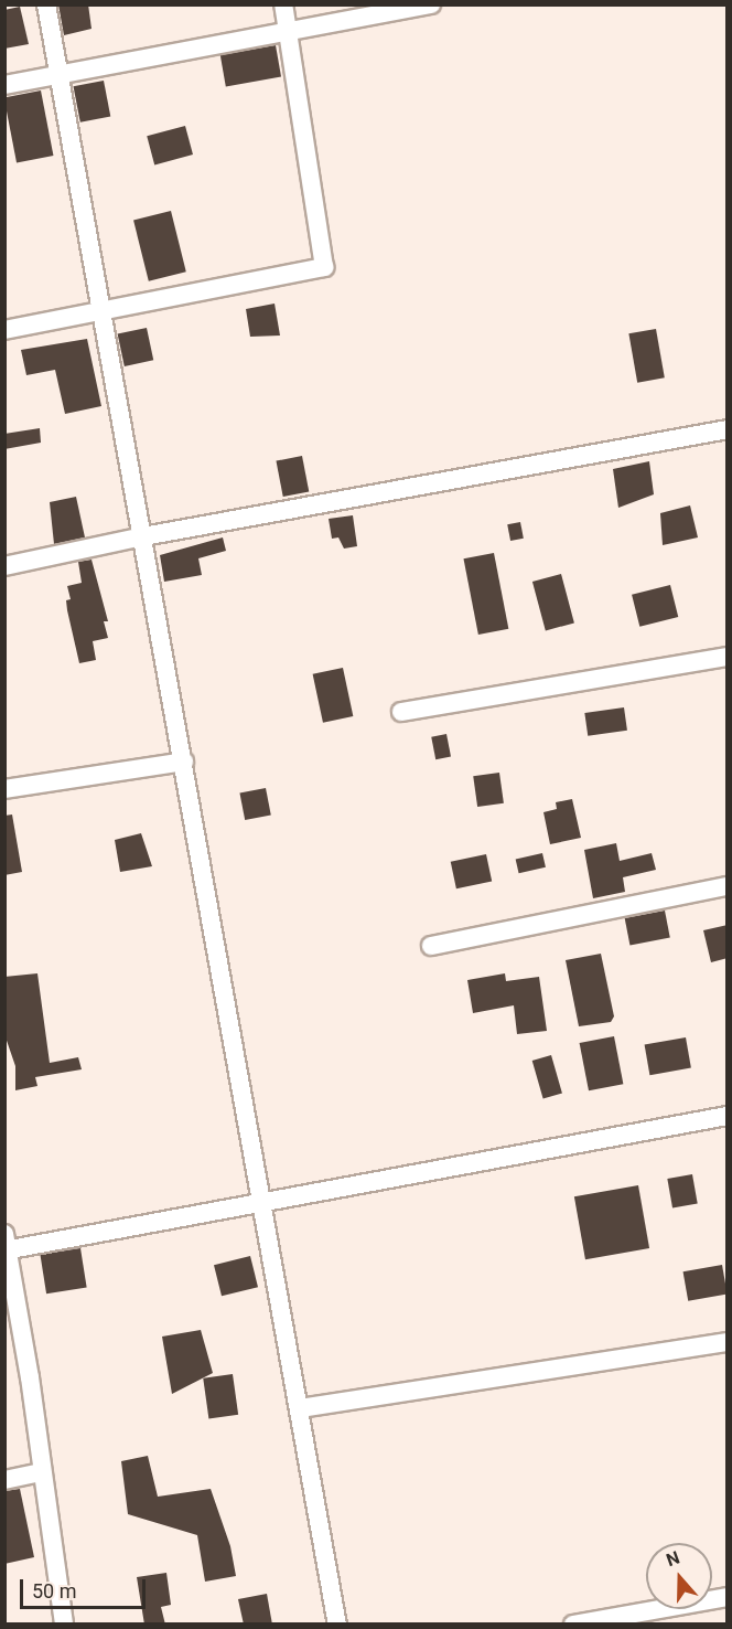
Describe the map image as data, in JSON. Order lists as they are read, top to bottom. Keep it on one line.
{"scale_bar":"50 m","north":"top"}
